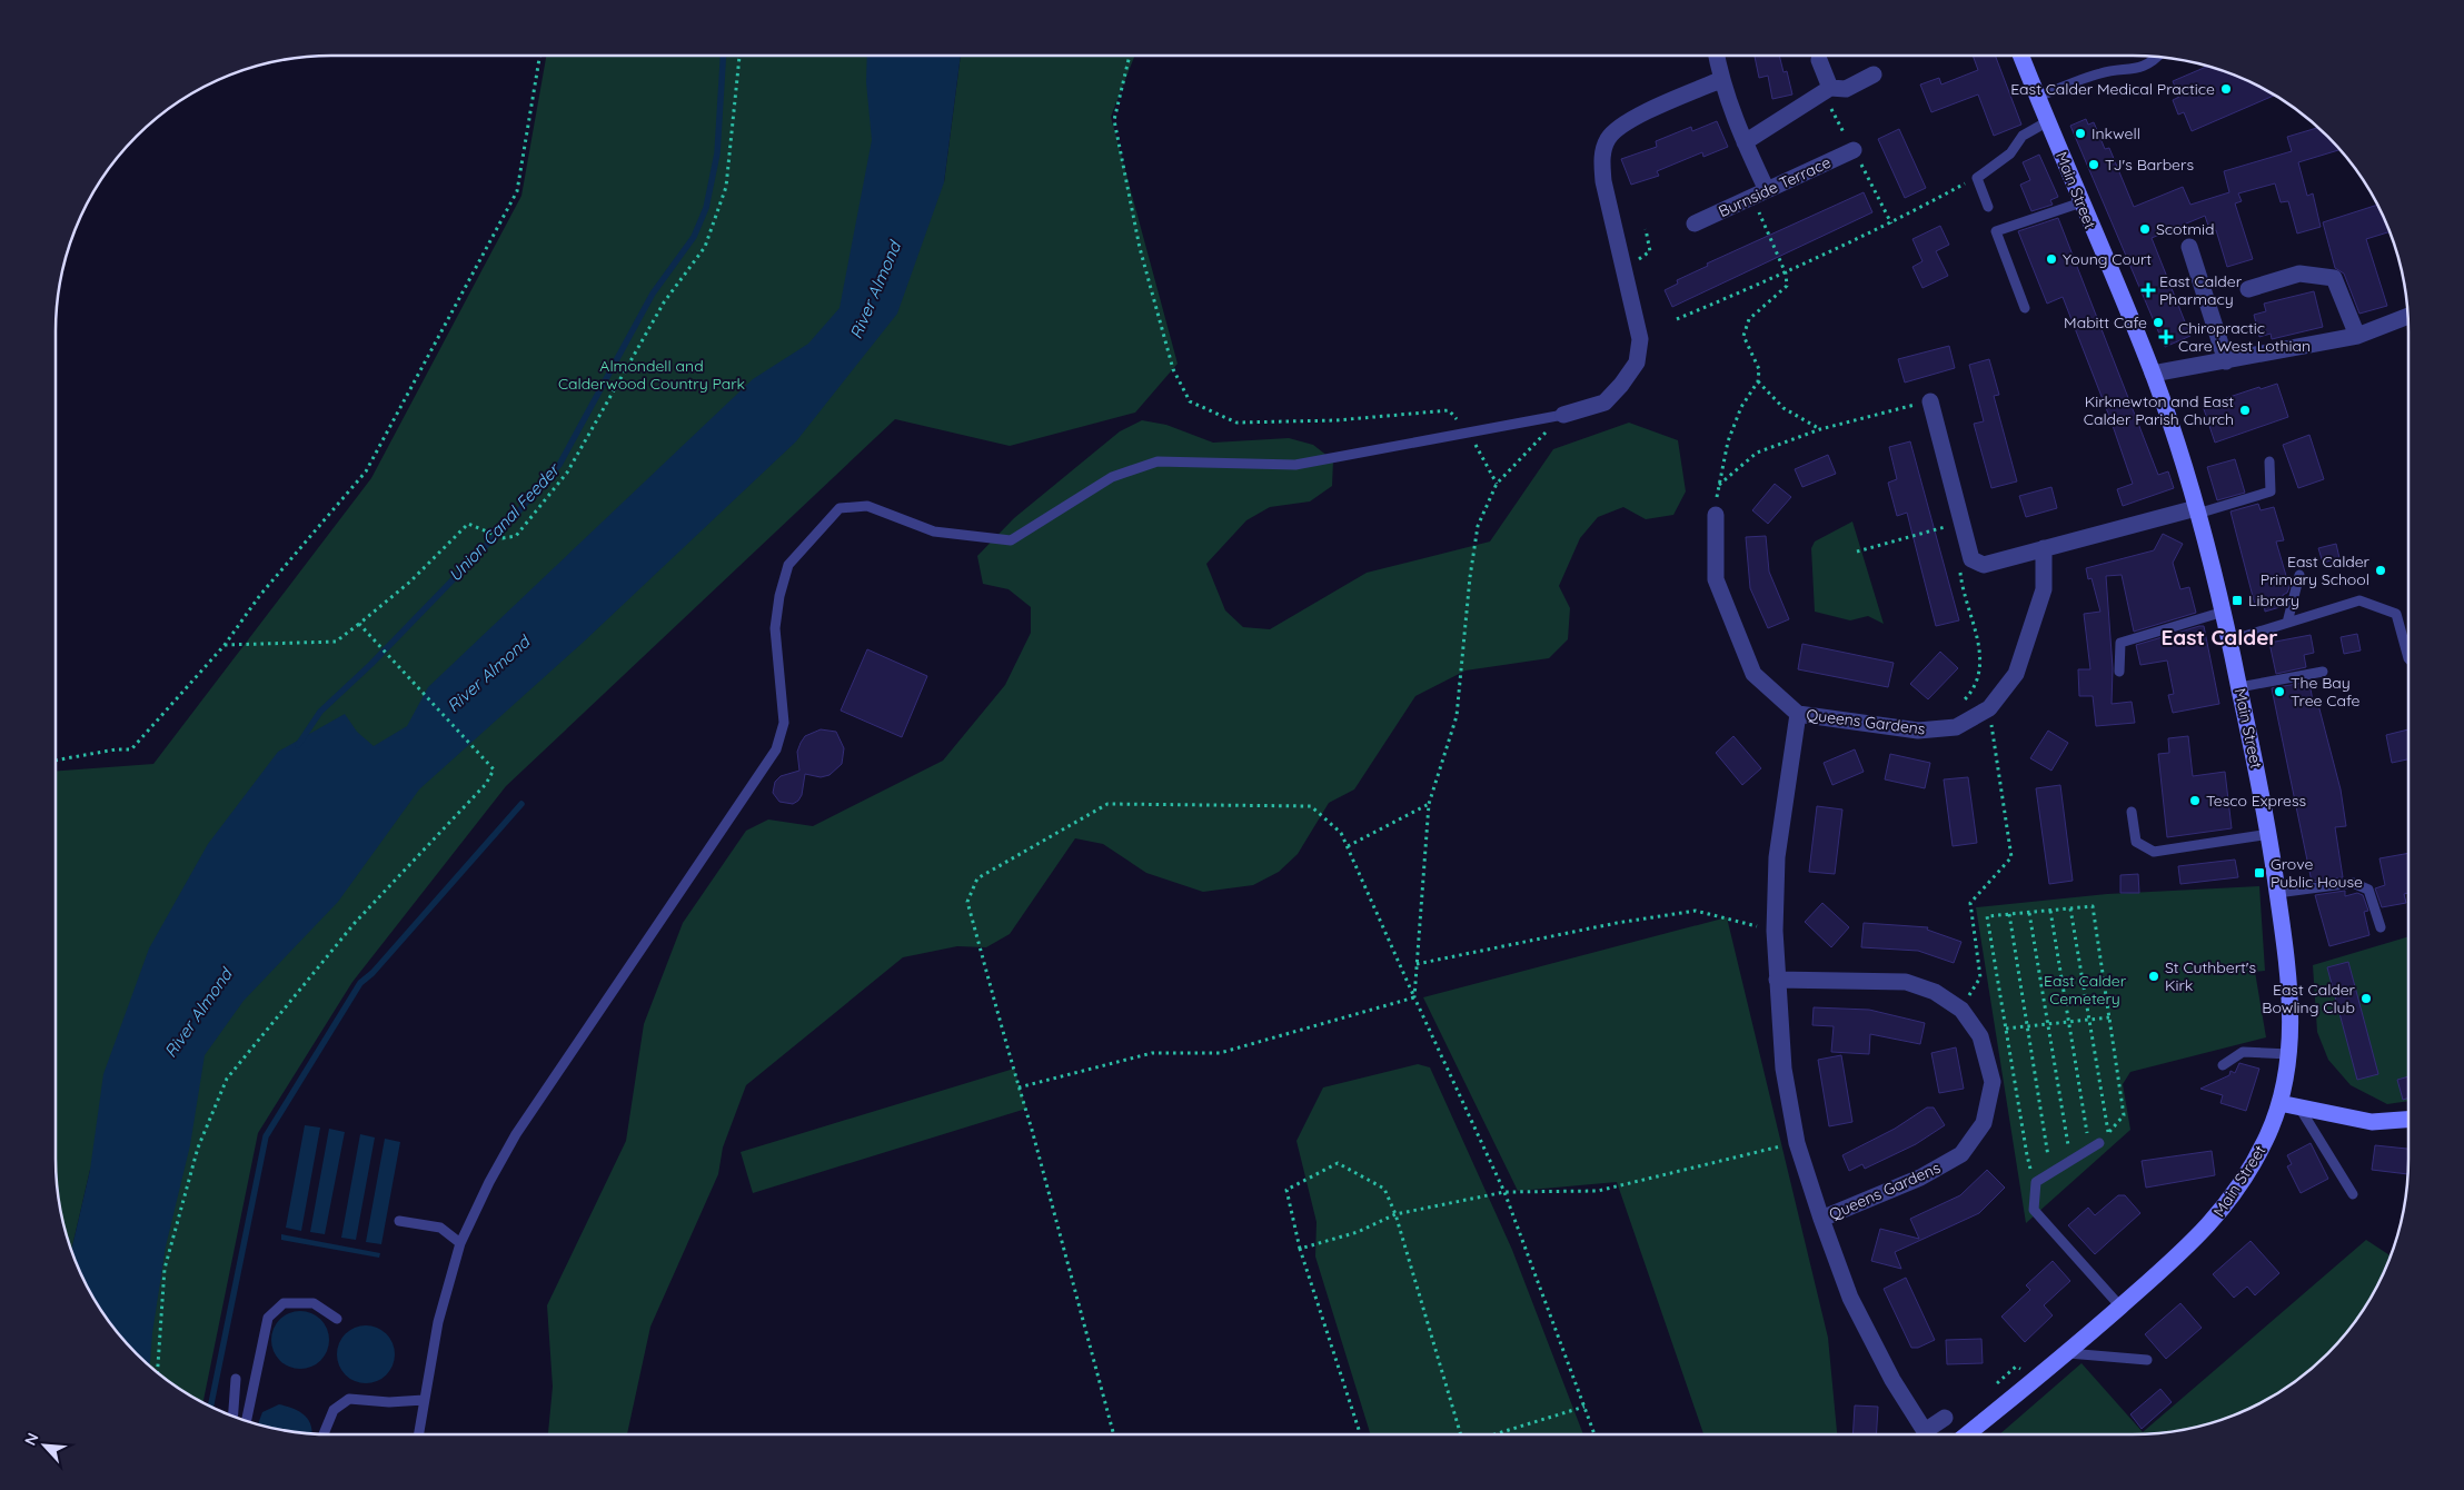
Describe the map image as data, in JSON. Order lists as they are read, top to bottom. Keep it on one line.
{"streets":{"main road":["Main Street"],"street":["Burnside Terrace","Queens Gardens"]},"districts":["East Calder"],"water":["River Almond","Union Canal Feeder"],"parks":["Almondell and Calderwood Country Park","East Calder Cemetery"],"places":{"other":["East Calder Medical Practice","Inkwell","TJ's Barbers","Scotmid","Young Court","Mabitt Cafe","Kirknewton and East Calder Parish Church","East Calder Primary School","The Bay Tree Cafe","Tesco Express","St Cuthbert's Kirk","East Calder Bowling Club"],"health":["East Calder Pharmacy","Chiropractic Care West Lothian"],"transit":["Library","Grove Public House"]},"north":"top left"}
